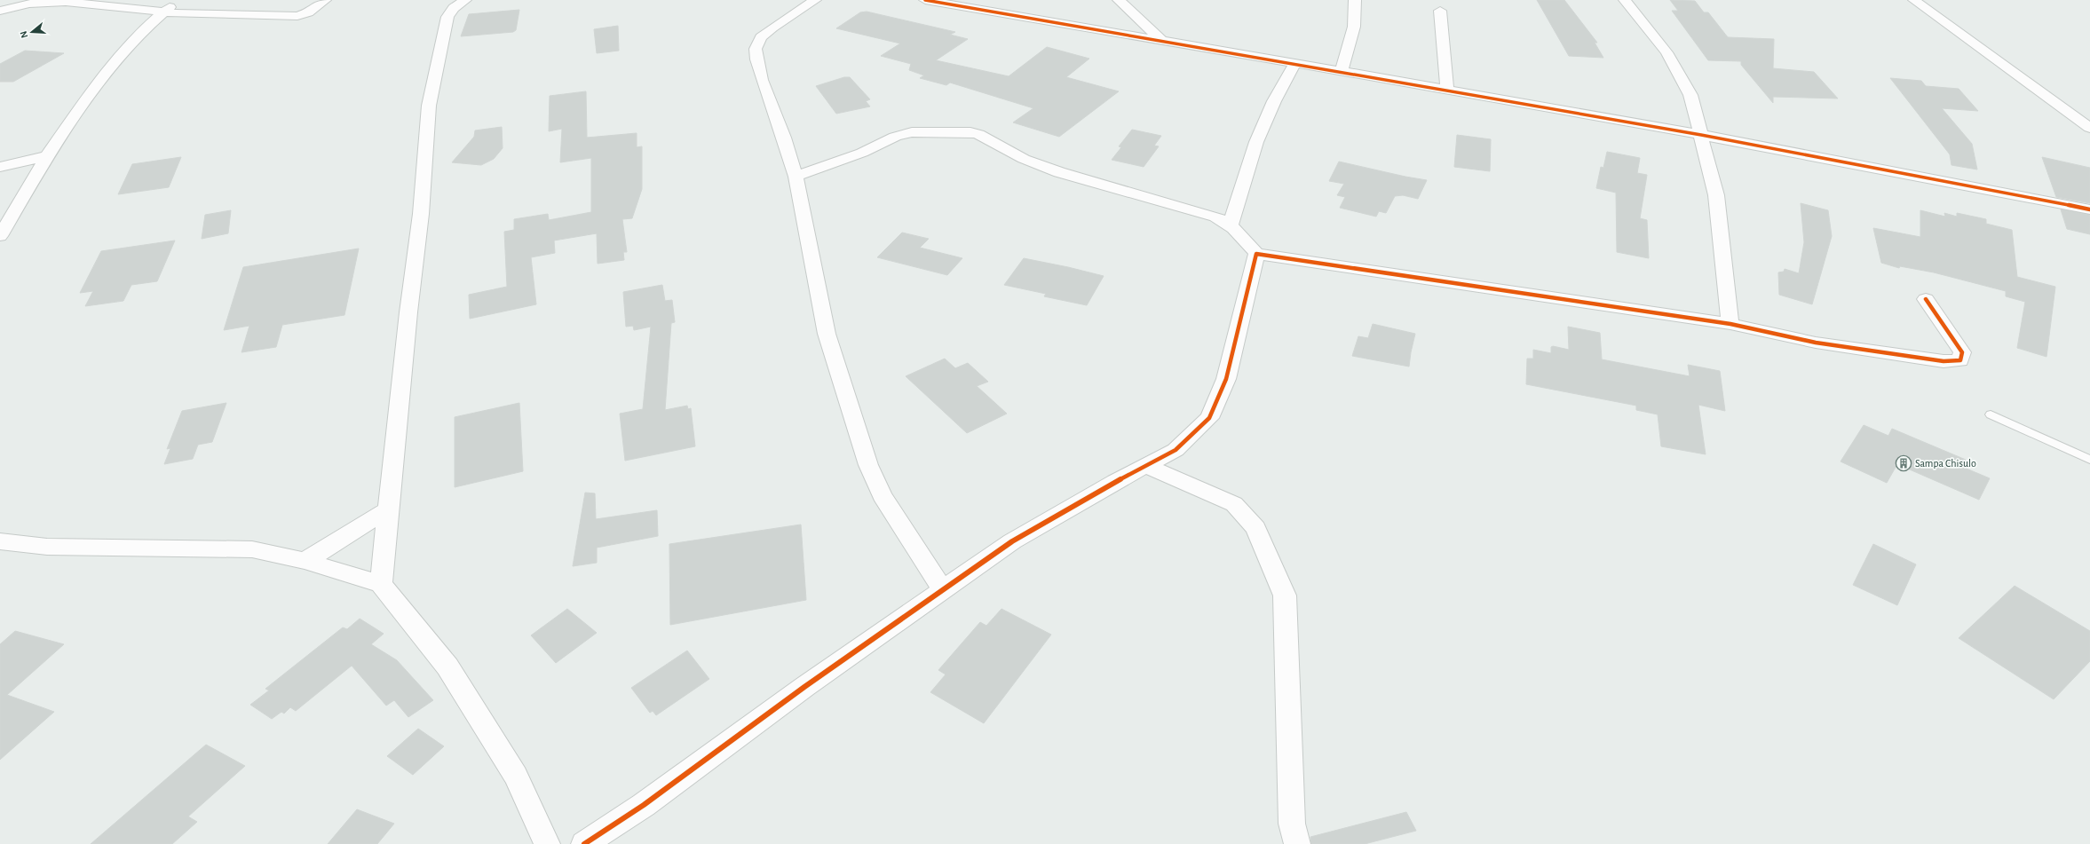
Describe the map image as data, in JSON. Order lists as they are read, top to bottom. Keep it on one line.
{"places":{"building":["Sampa Chisulo"]},"north":"left"}
